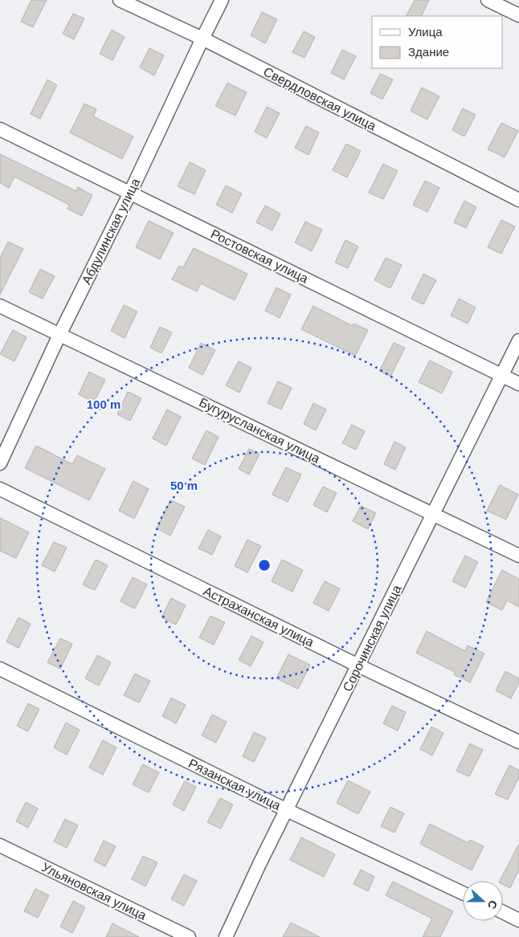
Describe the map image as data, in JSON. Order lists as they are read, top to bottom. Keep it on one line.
{"streets":{"street":["Свердловская улица","Абдулинская улица","Ростовская улица","Бугурусланская улица","Астраханская улица","Сорочинская улица","Рязанская улица","Ульяновская улица"]},"crossings":[["Свердловская улица","Абдулинская улица"],["Абдулинская улица","Ростовская улица"],["Абдулинская улица","Бугурусланская улица"],["Ростовская улица","Сорочинская улица"],["Бугурусланская улица","Сорочинская улица"],["Астраханская улица","Сорочинская улица"],["Сорочинская улица","Рязанская улица"]],"legend":["Улица","Здание"],"north":"right","rings":["100 m","50 m"]}
